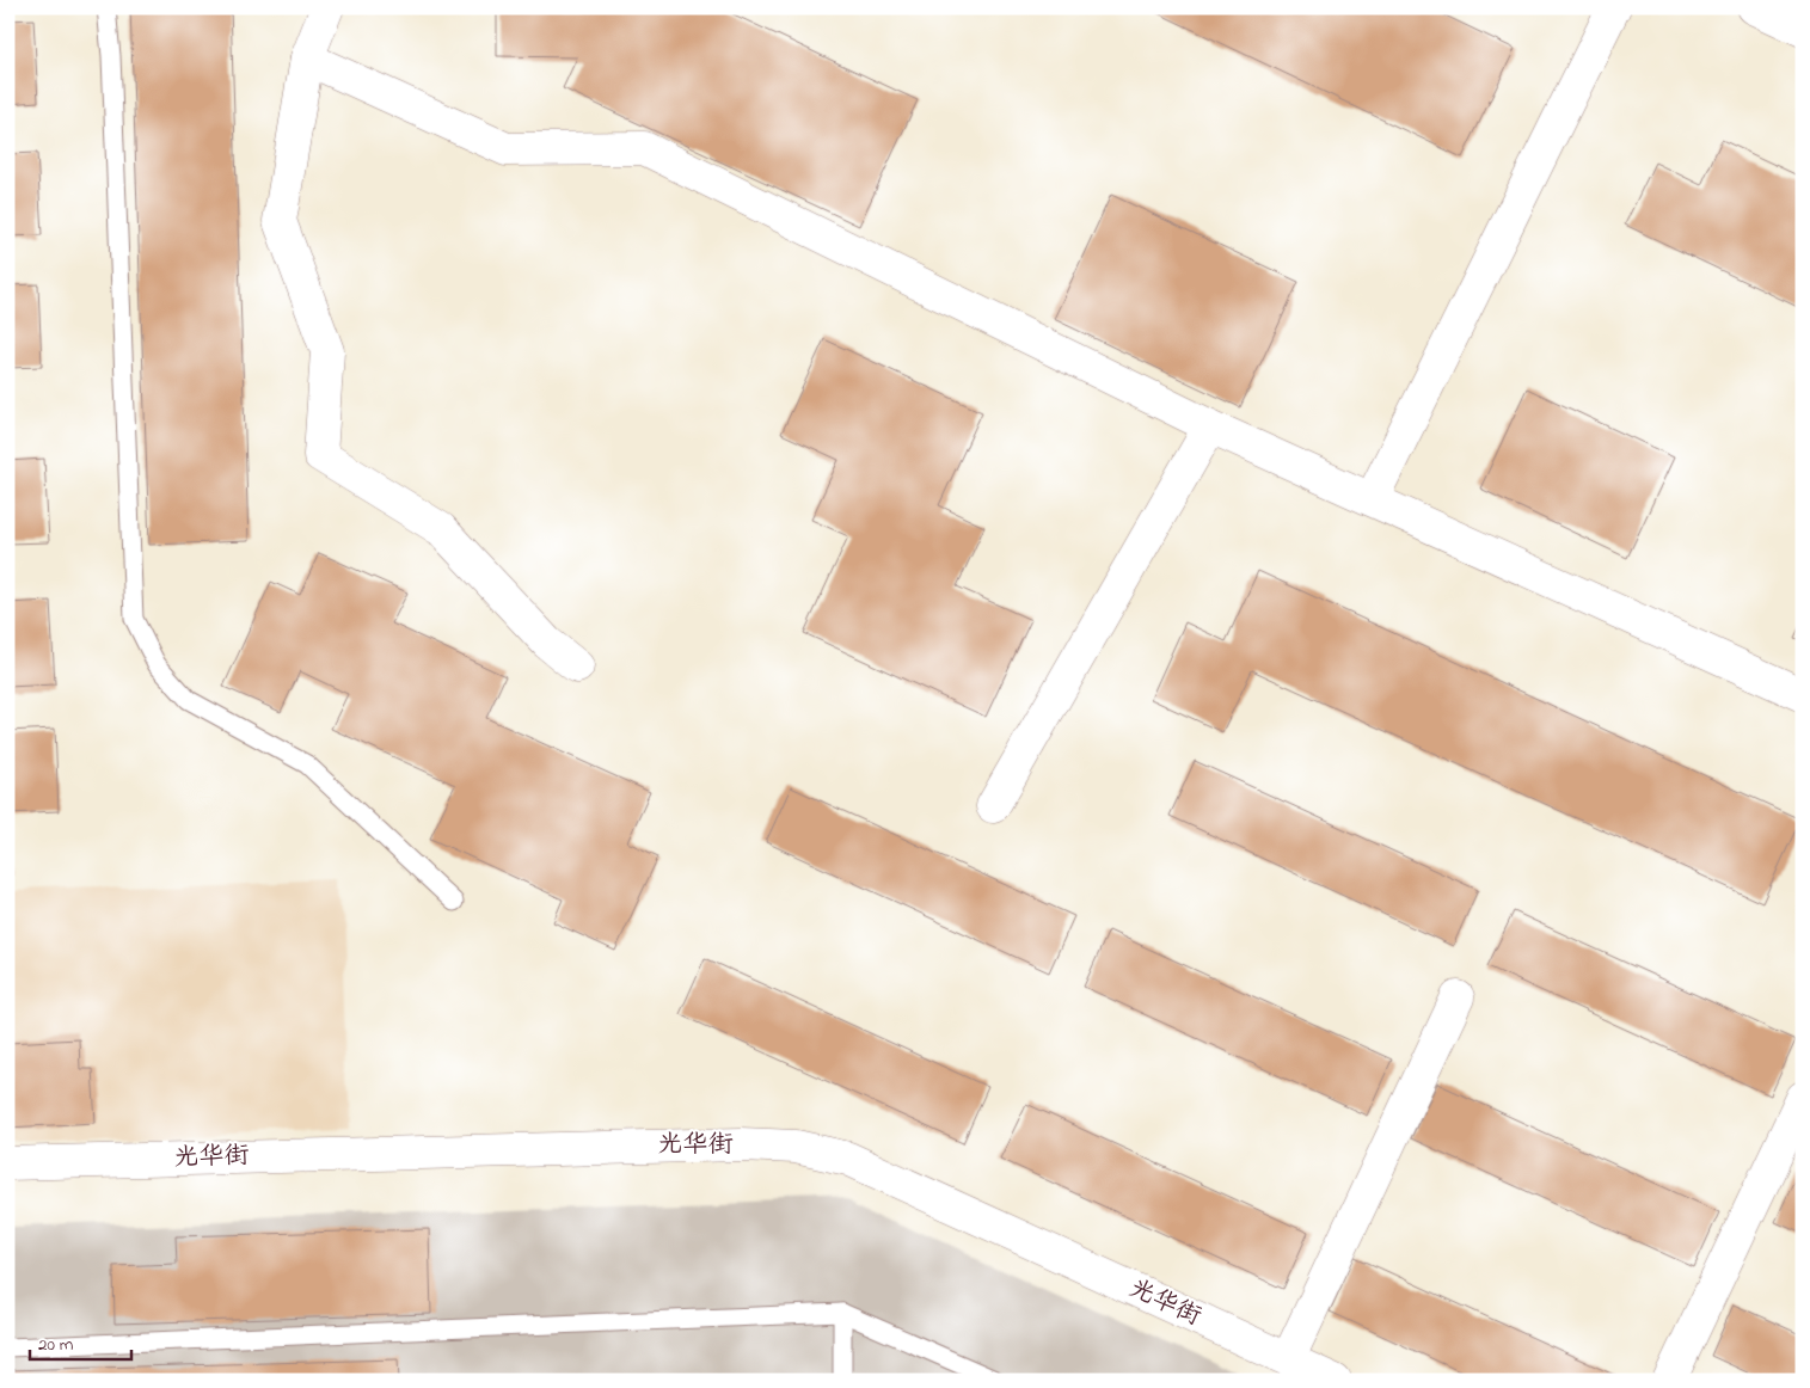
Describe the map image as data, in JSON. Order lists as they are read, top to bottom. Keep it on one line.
{"streets":{"street":["光华街"]},"scale_bar":"20 m"}
